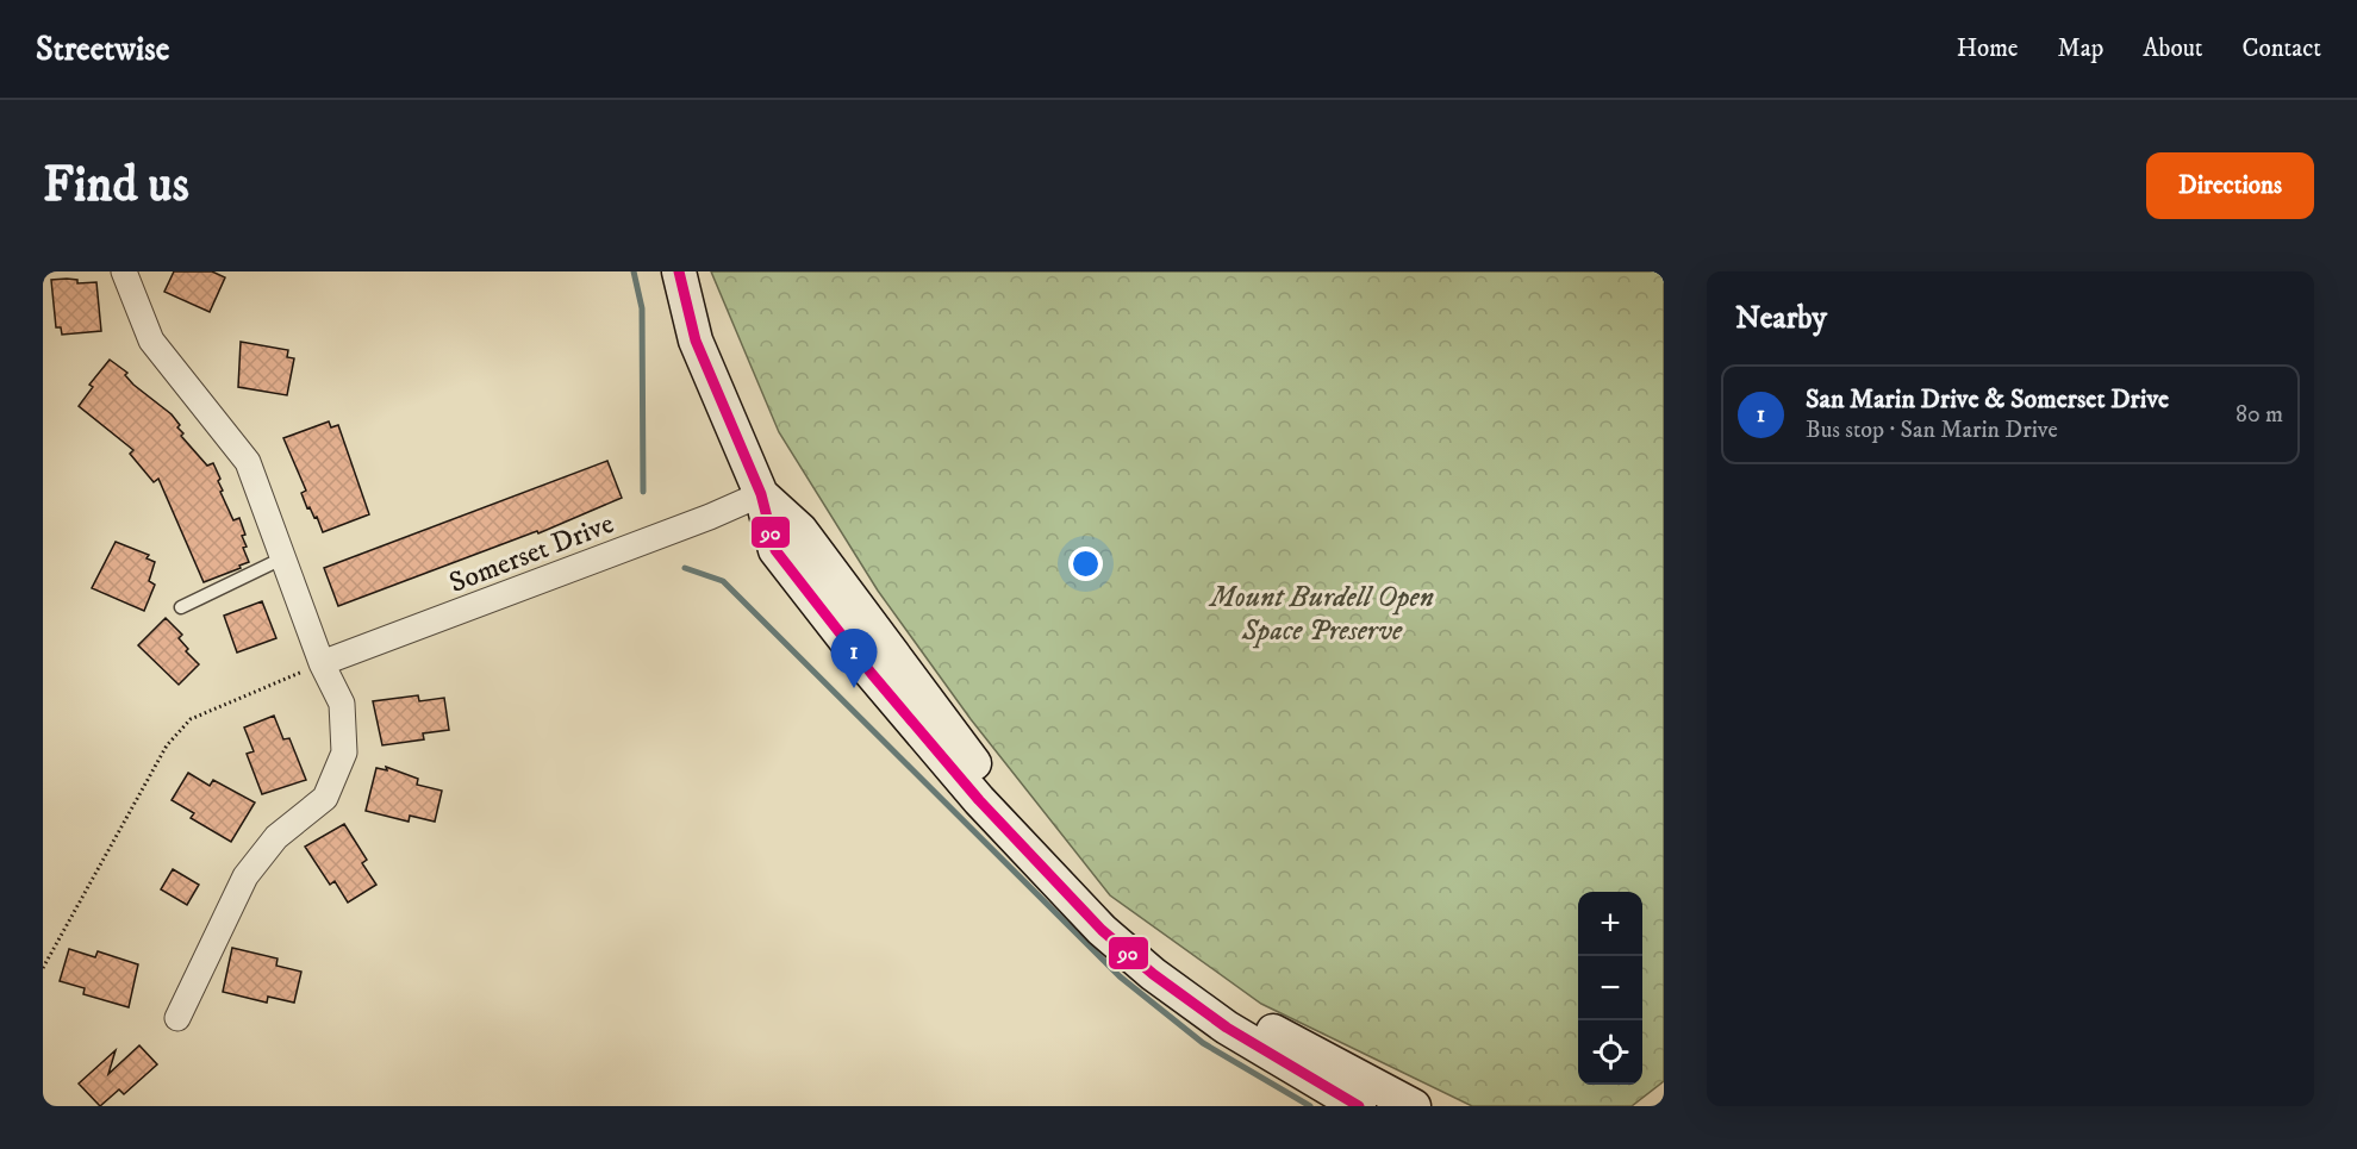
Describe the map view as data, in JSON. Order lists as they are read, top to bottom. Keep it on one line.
{"streets":{"street":["Somerset Drive"]},"parks":["Mount Burdell Open Space Preserve"],"lines":["transit line 90"],"page":{"header":"Streetwise","nav":["Home","Map","About","Contact"],"buttons":"Directions","title":"Find us","heading":"Nearby","list":[{"mark":"1","name":"San Marin Drive & Somerset Drive","note":"Bus stop · San Marin Drive","value":"80 m"}],"pins":"1","map_buttons":["+","−"]}}
